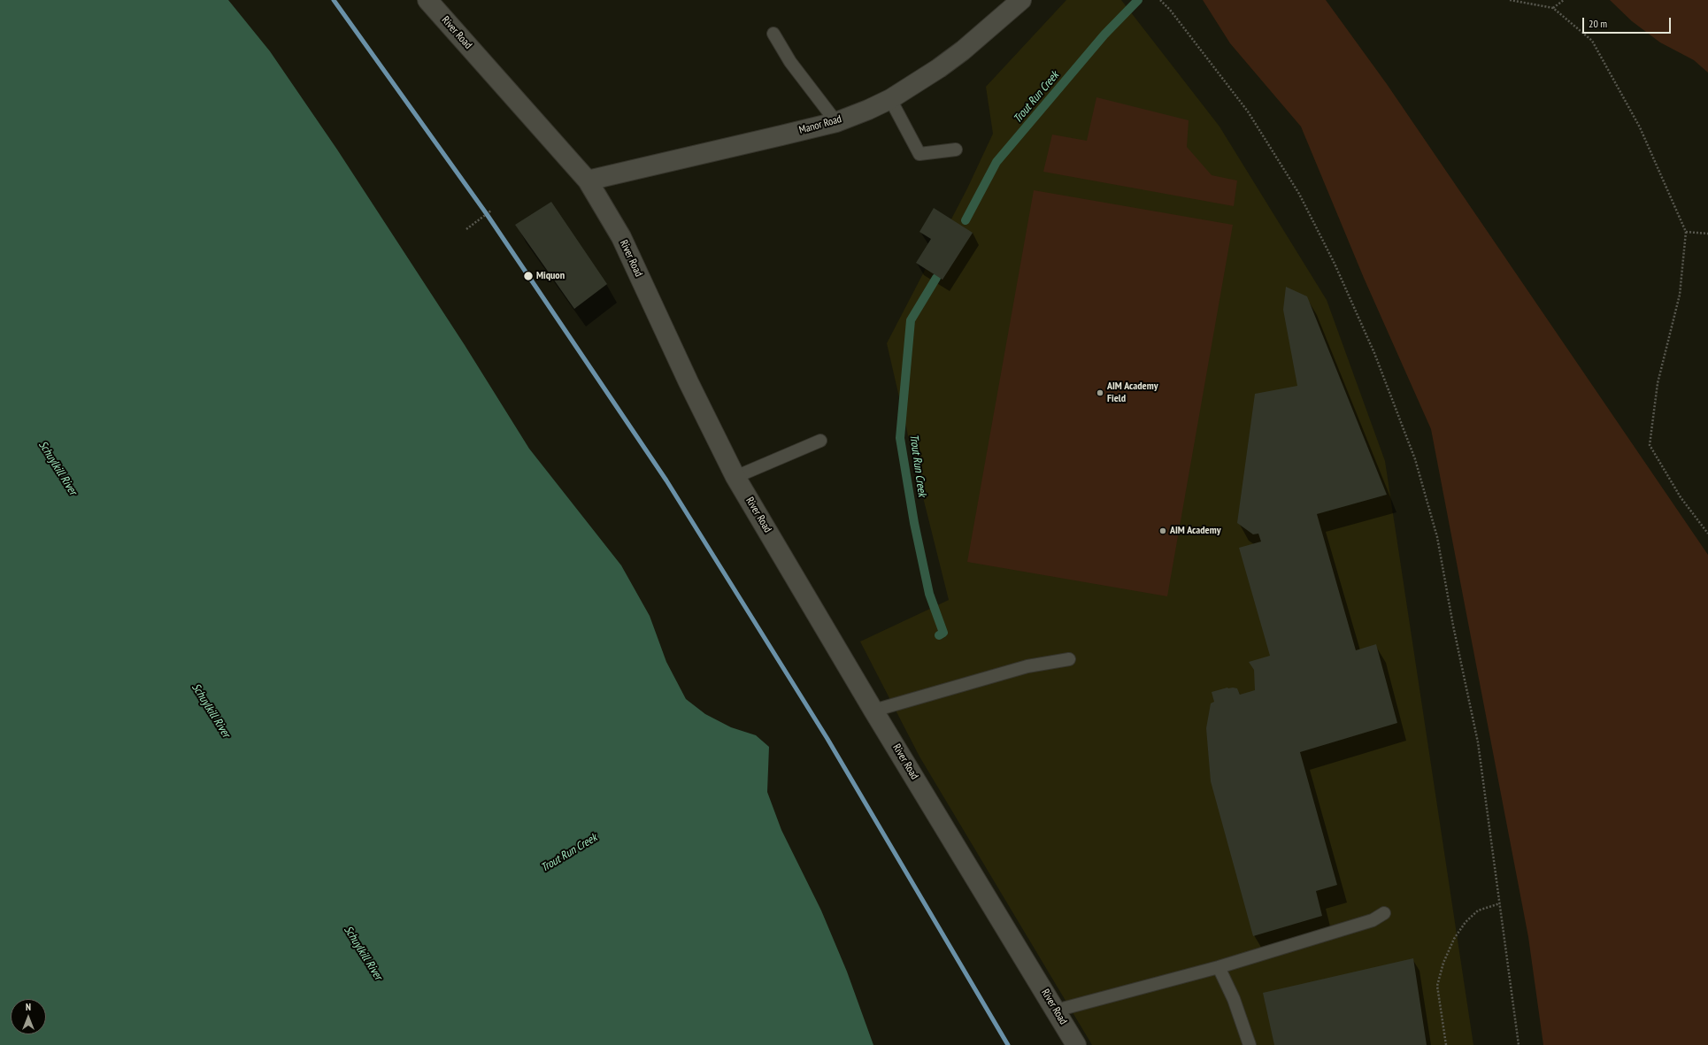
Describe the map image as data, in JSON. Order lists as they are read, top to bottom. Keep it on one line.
{"streets":{"street":["River Road","Manor Road"]},"crossings":[["River Road","Manor Road"]],"water":["Trout Run Creek","Schuylkill River"],"places":["Miquon","AIM Academy Field","AIM Academy"],"scale_bar":"20 m","north":"top"}
